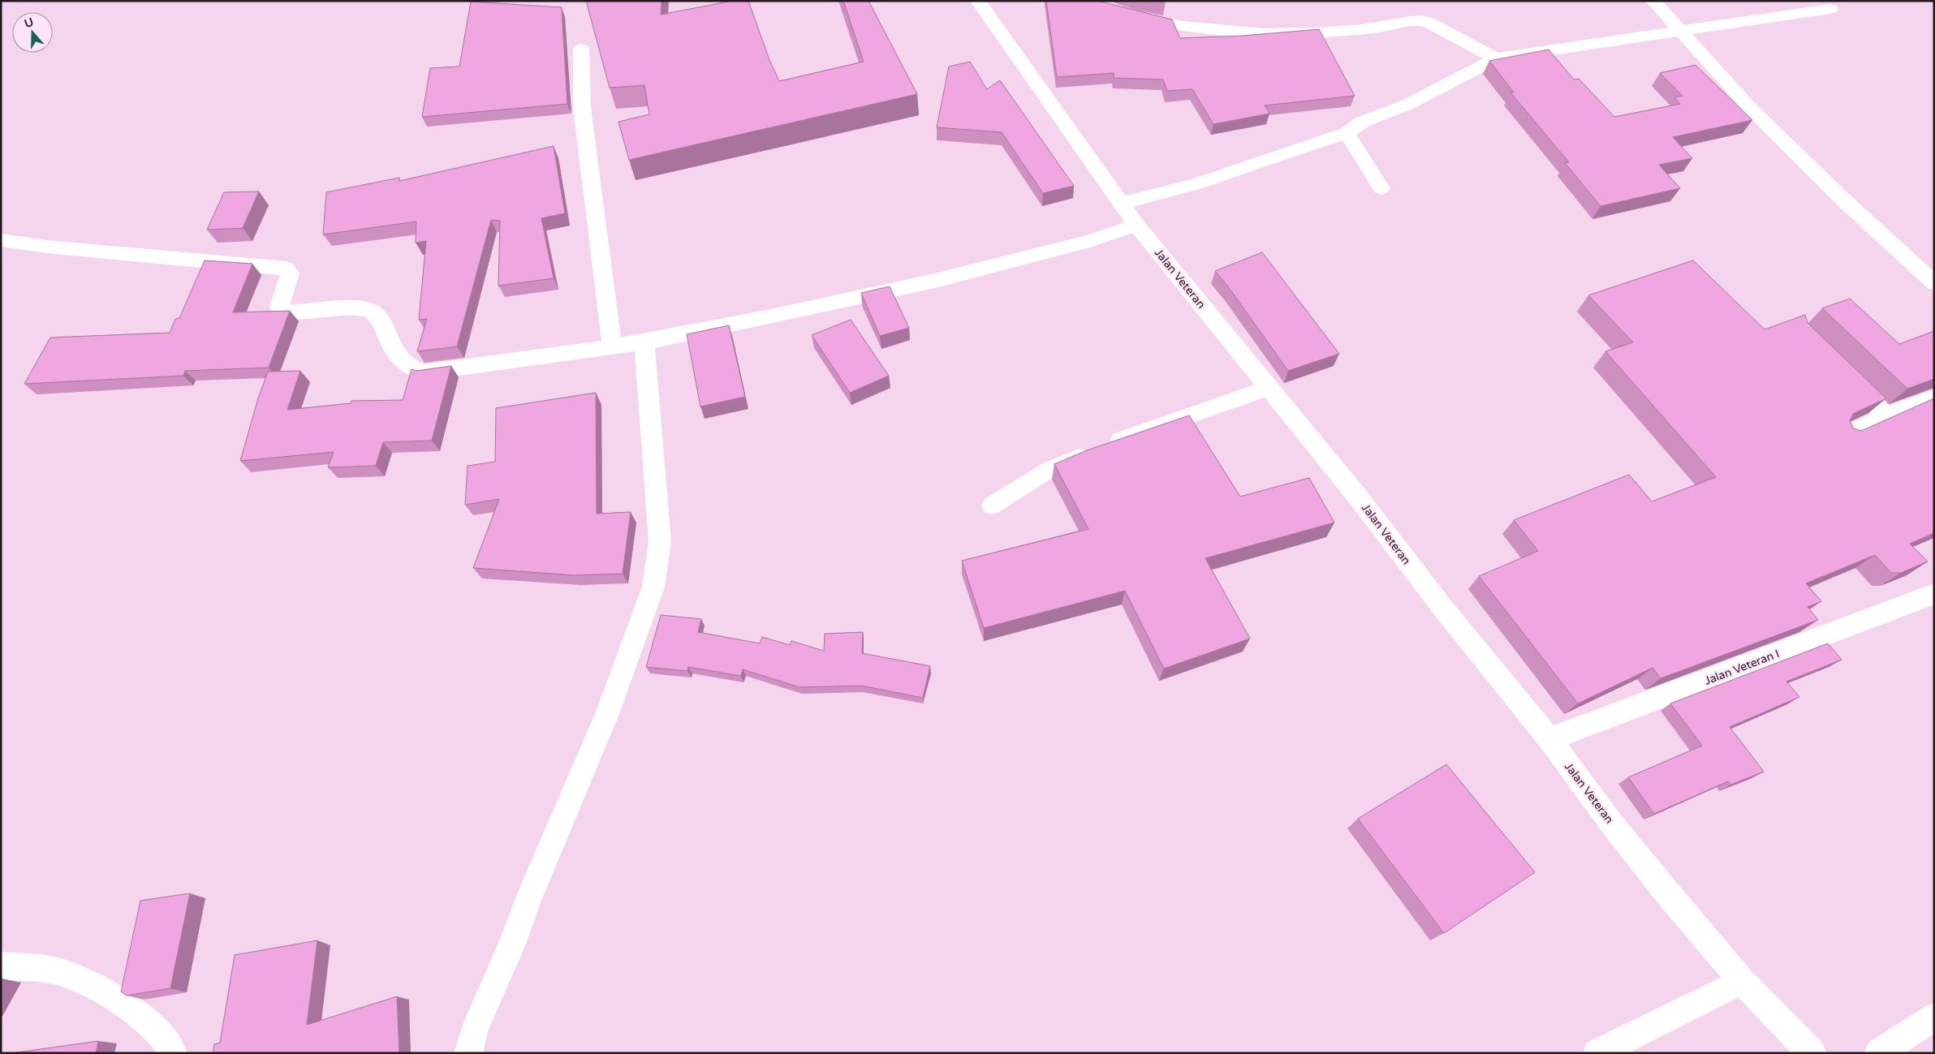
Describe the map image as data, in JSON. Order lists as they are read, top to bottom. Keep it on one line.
{"streets":{"street":["Jalan Veteran","Jalan Veteran I"]},"crossings":[["Jalan Veteran","Jalan Veteran I"]],"north":"top"}
